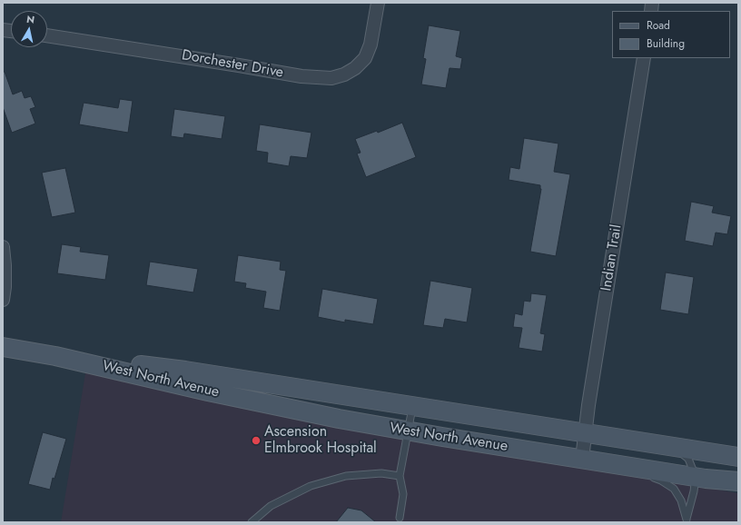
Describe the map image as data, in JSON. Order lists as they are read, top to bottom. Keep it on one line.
{"streets":{"main road":["West North Avenue"],"street":["Dorchester Drive","Indian Trail"]},"crossings":[["Indian Trail","West North Avenue"]],"places":["Ascension Elmbrook Hospital"],"legend":["Road","Building"],"north":"top"}
